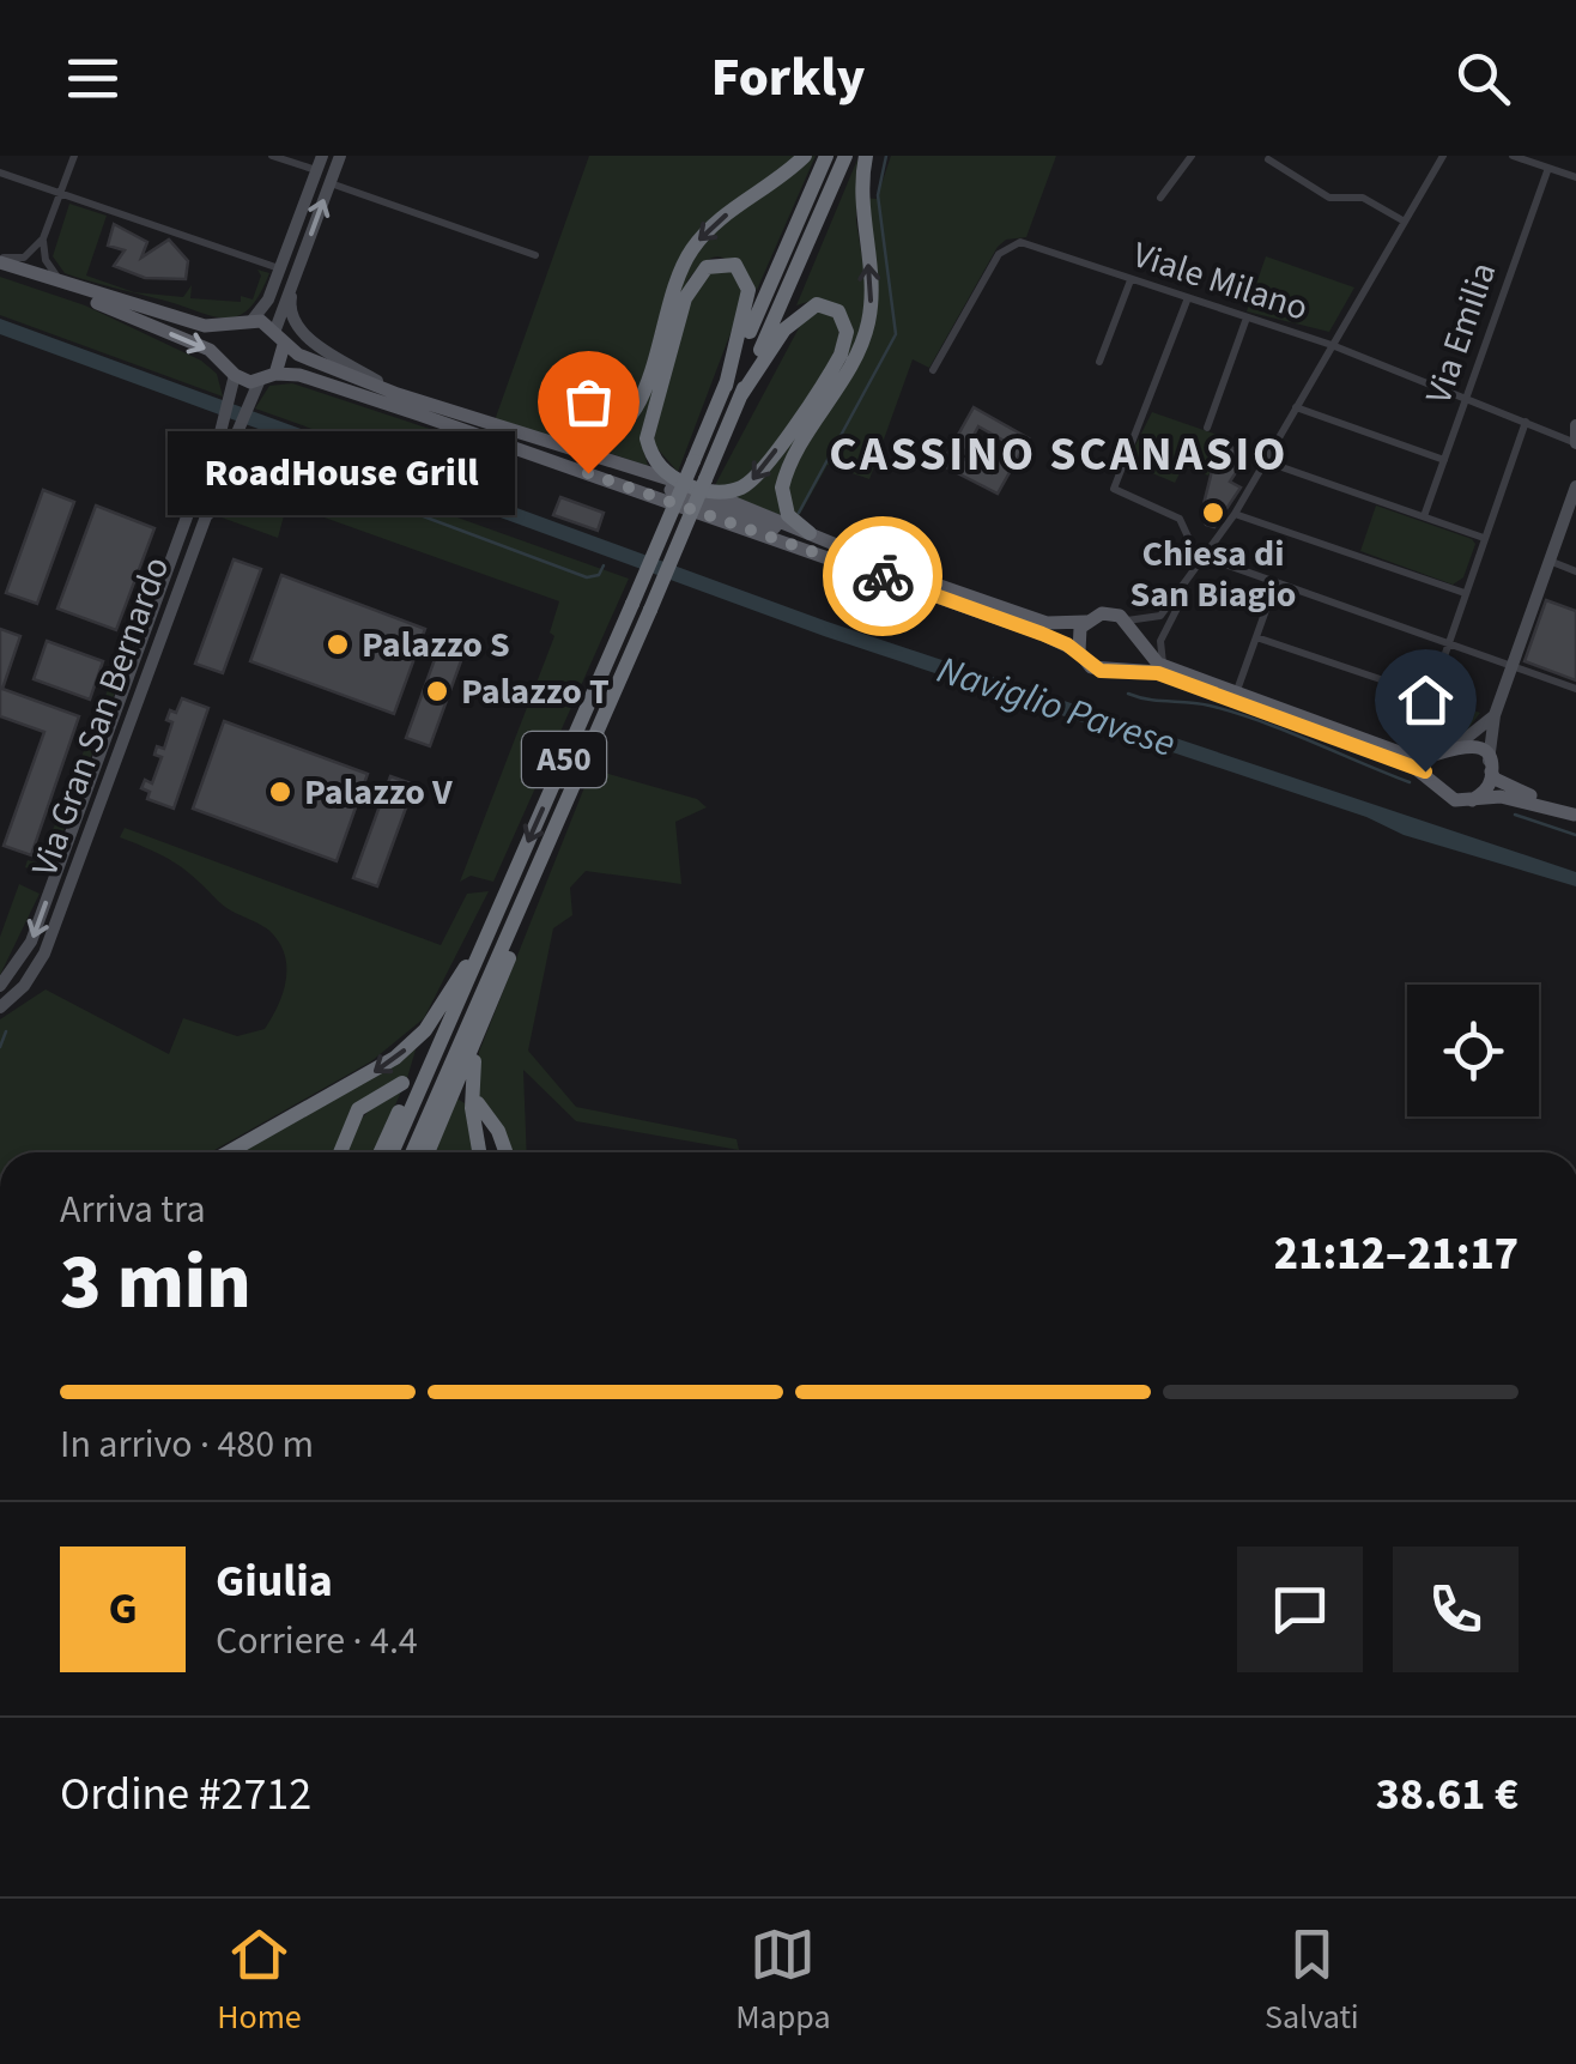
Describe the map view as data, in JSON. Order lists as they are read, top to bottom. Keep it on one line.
{"streets":{"highway":["A50"],"main road":["Via Gran San Bernardo"],"street":["Viale Milano","Via Emilia"]},"crossings":[["Viale Milano","Via Emilia"]],"districts":["CASSINO SCANASIO"],"water":["Naviglio Pavese"],"places":["RoadHouse Grill","Chiesa di San Biagio","Palazzo S","Palazzo T","Palazzo V"],"page":{"header":"Forkly","bubble":"RoadHouse Grill","heading":["3 min","Arriva tra","21:12–21:17"],"panel":["Giulia","Corriere · 4.4","Ordine #2712","38.61 €"],"bar":"In arrivo · 480 m","round":"G","tabs":["Home","Mappa","Salvati"]}}
